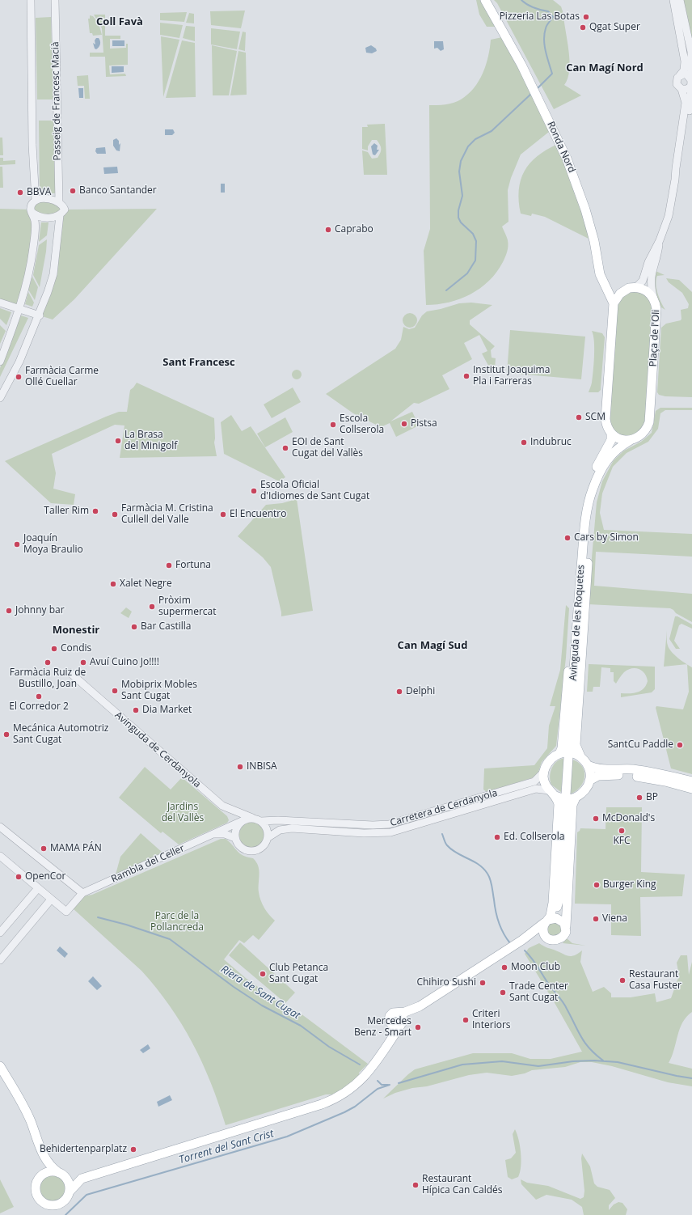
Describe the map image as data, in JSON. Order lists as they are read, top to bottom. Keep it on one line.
{"streets":{"main road":["Ronda Nord","Plaça de l'Oli","Avinguda de les Roquetes"],"street":["Passeig de Francesc Macià","Avinguda de Cerdanyola","Carretera de Cerdanyola","Rambla del Celler"]},"crossings":[["Plaça de l'Oli","Avinguda de les Roquetes"],["Avinguda de Cerdanyola","Carretera de Cerdanyola"],["Avinguda de Cerdanyola","Rambla del Celler"],["Carretera de Cerdanyola","Rambla del Celler"]],"districts":["Coll Favà","Can Magí Nord","Sant Francesc","Monestir","Can Magí Sud"],"water":["Riera de Sant Cugat","Torrent del Sant Crist"],"parks":["Jardins del Vallès","Parc de la Pollancreda"],"places":["Pizzeria Las Botas","Qgat Super","Banco Santander","BBVA","Caprabo","Institut Joaquima Pla i Farreras","Farmàcia Carme Ollé Cuellar","SCM","Pistsa","Escola Collserola","La Brasa del Minigolf","Indubruc","EOI de Sant Cugat del Vallès","Escola Oficial d'Idiomes de Sant Cugat","Taller Rim","Farmàcia M. Cristina Cullell del Valle","El Encuentro","Cars by Simon","Joaquín Moya Braulio","Fortuna","Xalet Negre","Pròxim supermercat","Johnny bar","Bar Castilla","Condis","Farmàcia Ruiz de Bustillo, Joan","Avuí Cuino Jo!!!!","Mobiprix Mobles Sant Cugat","Delphi","El Corredor 2","Dia Market","Mecánica Automotriz Sant Cugat","SantCu Paddle","INBISA","BP","McDonald's","KFC","Ed. Collserola","MAMA PÁN","OpenCor","Burger King","Viena","Moon Club","Club Petanca Sant Cugat","Restaurant Casa Fuster","Chihiro Sushi","Trade Center Sant Cugat","Criteri Interiors","Mercedes Benz - Smart","Behidertenparplatz","Restaurant Hípica Can Caldés"]}
